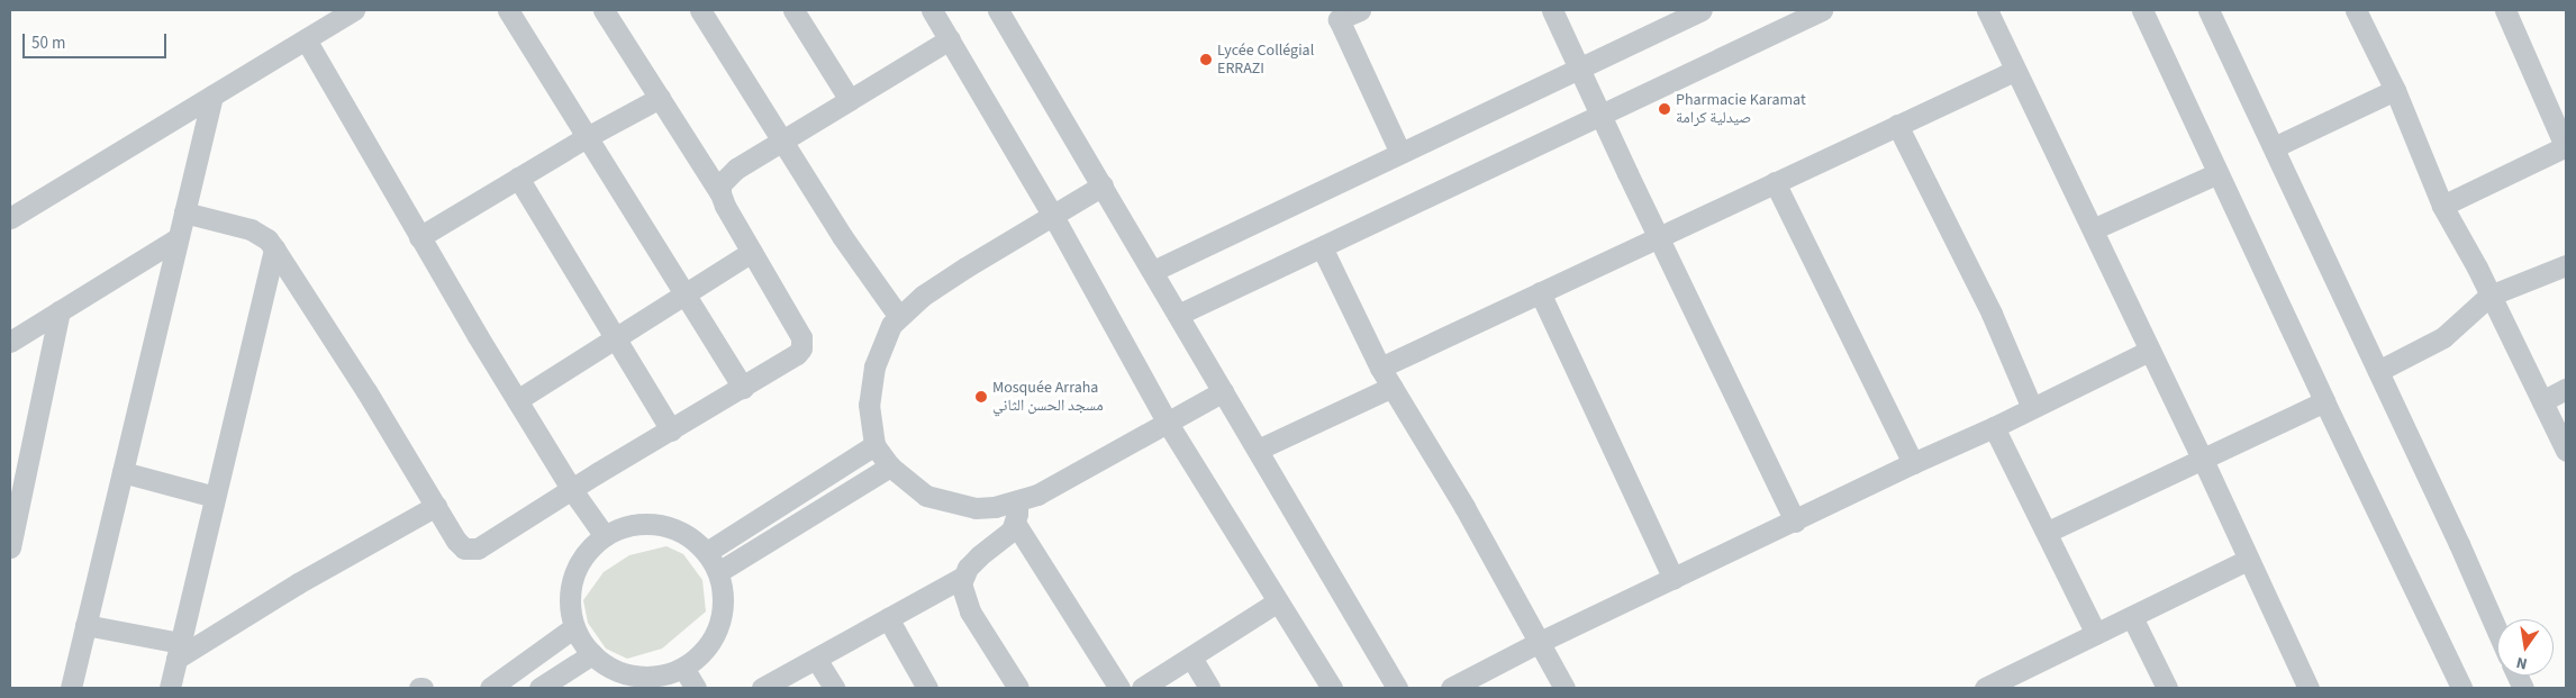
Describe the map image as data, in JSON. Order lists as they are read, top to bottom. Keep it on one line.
{"places":["Lycée Collégial ERRAZI","Pharmacie Karamat صيدلية كرامة","Mosquée Arraha مسجد الحسن الثاني"],"scale_bar":"50 m","north":"bottom"}
